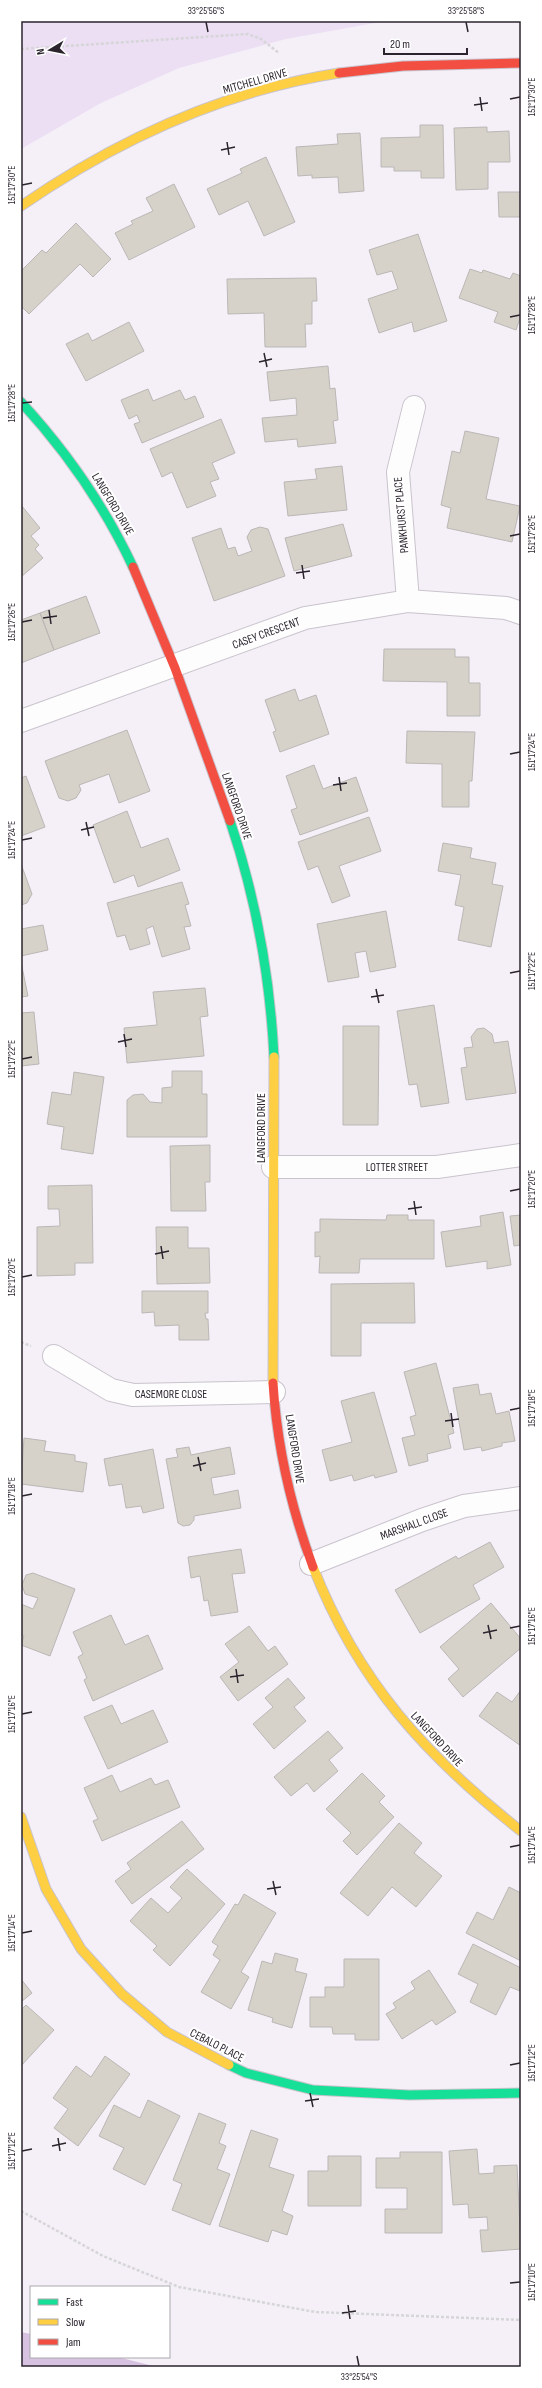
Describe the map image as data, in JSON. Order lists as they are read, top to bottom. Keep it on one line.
{"streets":{"street":["MITCHELL DRIVE","LANGFORD DRIVE","PANKHURST PLACE","CASEY CRESCENT","LOTTER STREET","CASEMORE CLOSE","MARSHALL CLOSE","CEBALO PLACE"]},"crossings":[["LANGFORD DRIVE","CASEY CRESCENT"],["LANGFORD DRIVE","LOTTER STREET"],["LANGFORD DRIVE","CASEMORE CLOSE"],["LANGFORD DRIVE","MARSHALL CLOSE"],["PANKHURST PLACE","CASEY CRESCENT"]],"legend":["Fast","Slow","Jam"],"scale_bar":"20 m","north":"left","coordinates":["33°25'56\"S","33°25'58\"S","151°17'30\"E","151°17'28\"E","151°17'26\"E","151°17'24\"E","151°17'22\"E","151°17'20\"E","151°17'18\"E","151°17'16\"E","151°17'14\"E","151°17'12\"E","151°17'10\"E","33°25'54\"S"]}
